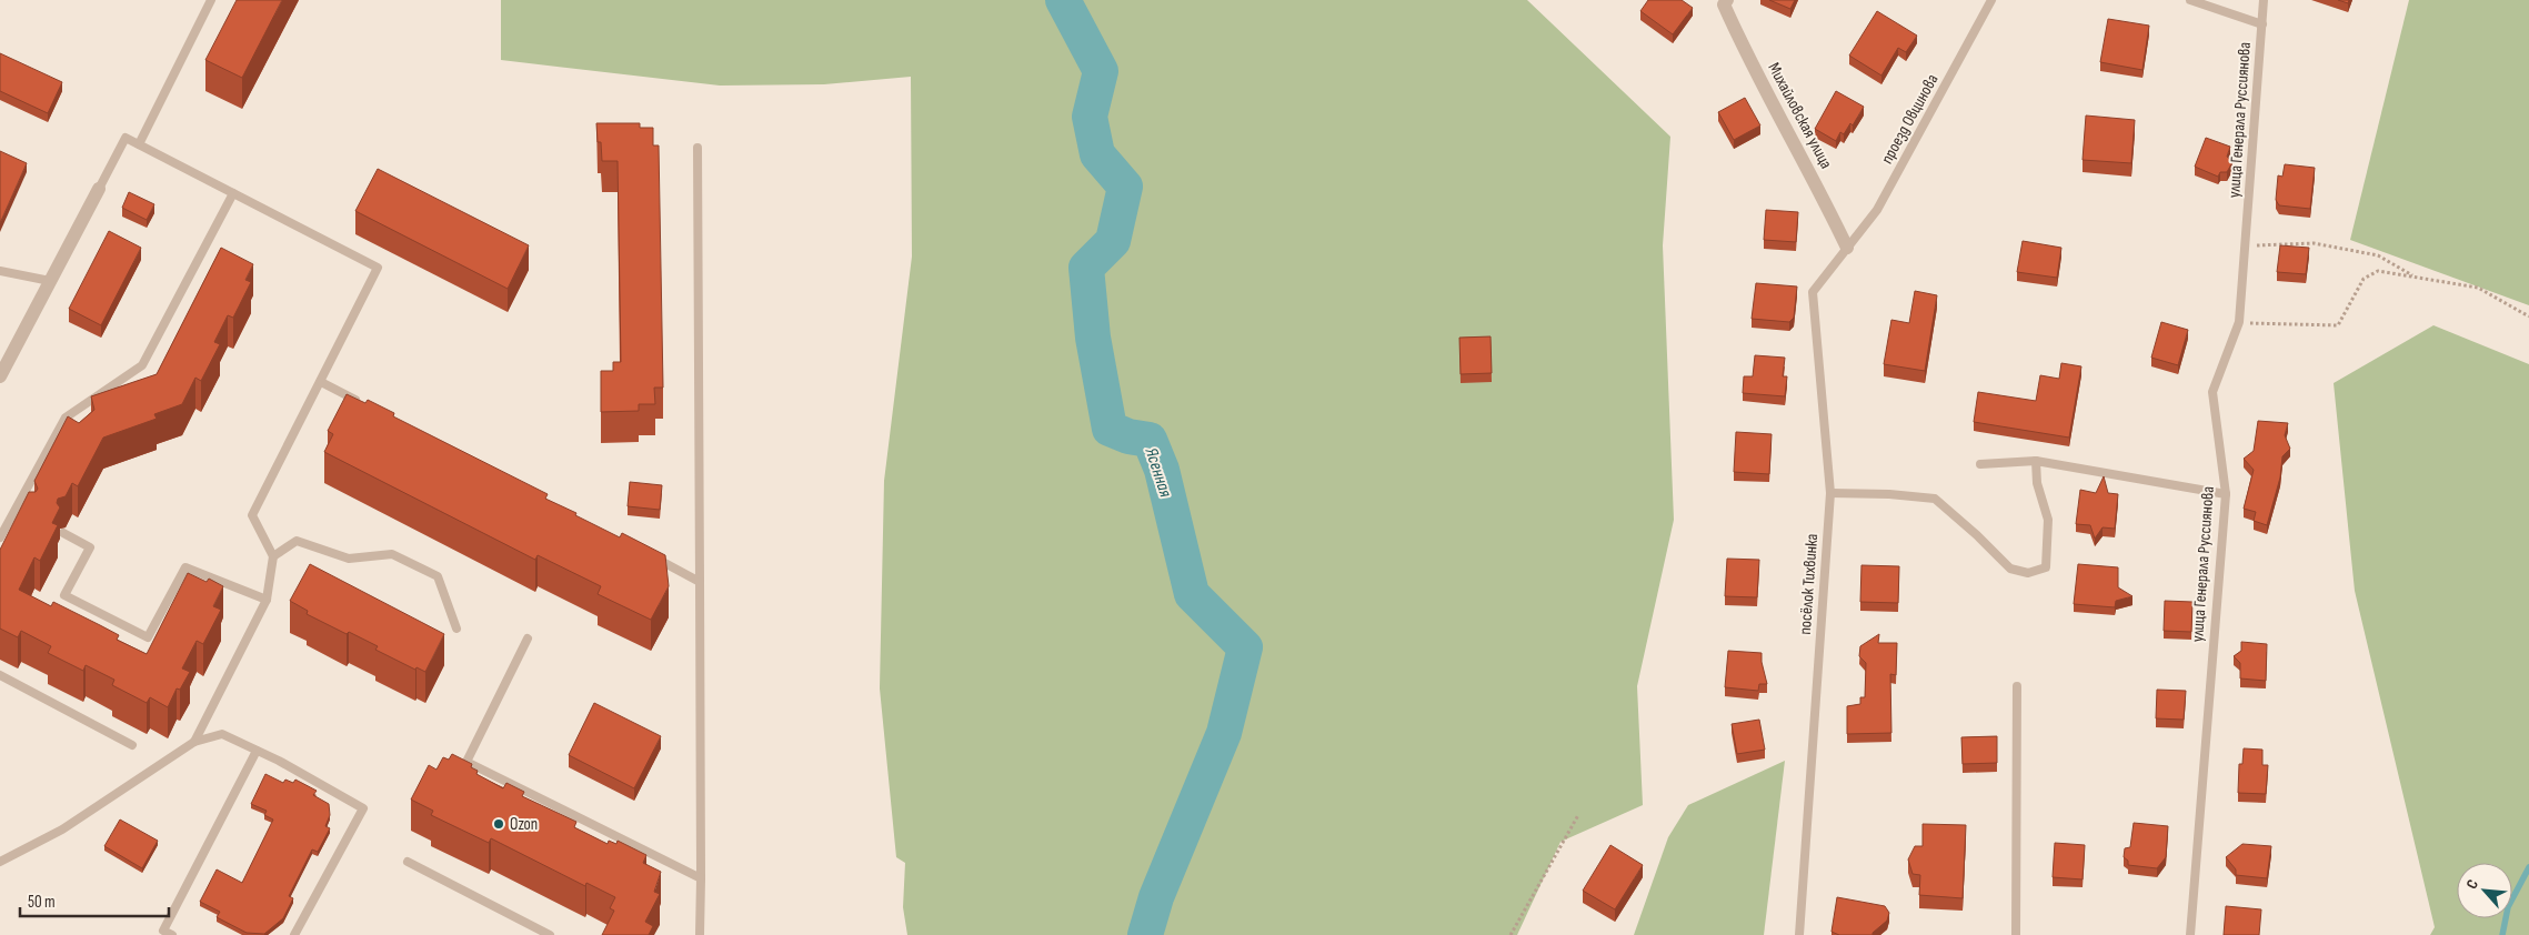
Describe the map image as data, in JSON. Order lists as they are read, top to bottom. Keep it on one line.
{"streets":{"street":["Михайловская улица"],"lane":["проезд Овцинова","улица Генерала Руссиянова","посёлок Тихвинка"]},"crossings":[["Михайловская улица","проезд Овцинова"],["Михайловская улица","посёлок Тихвинка"],["проезд Овцинова","посёлок Тихвинка"]],"water":["Ясенная"],"places":["Ozon"],"scale_bar":"50 m","north":"top left"}
